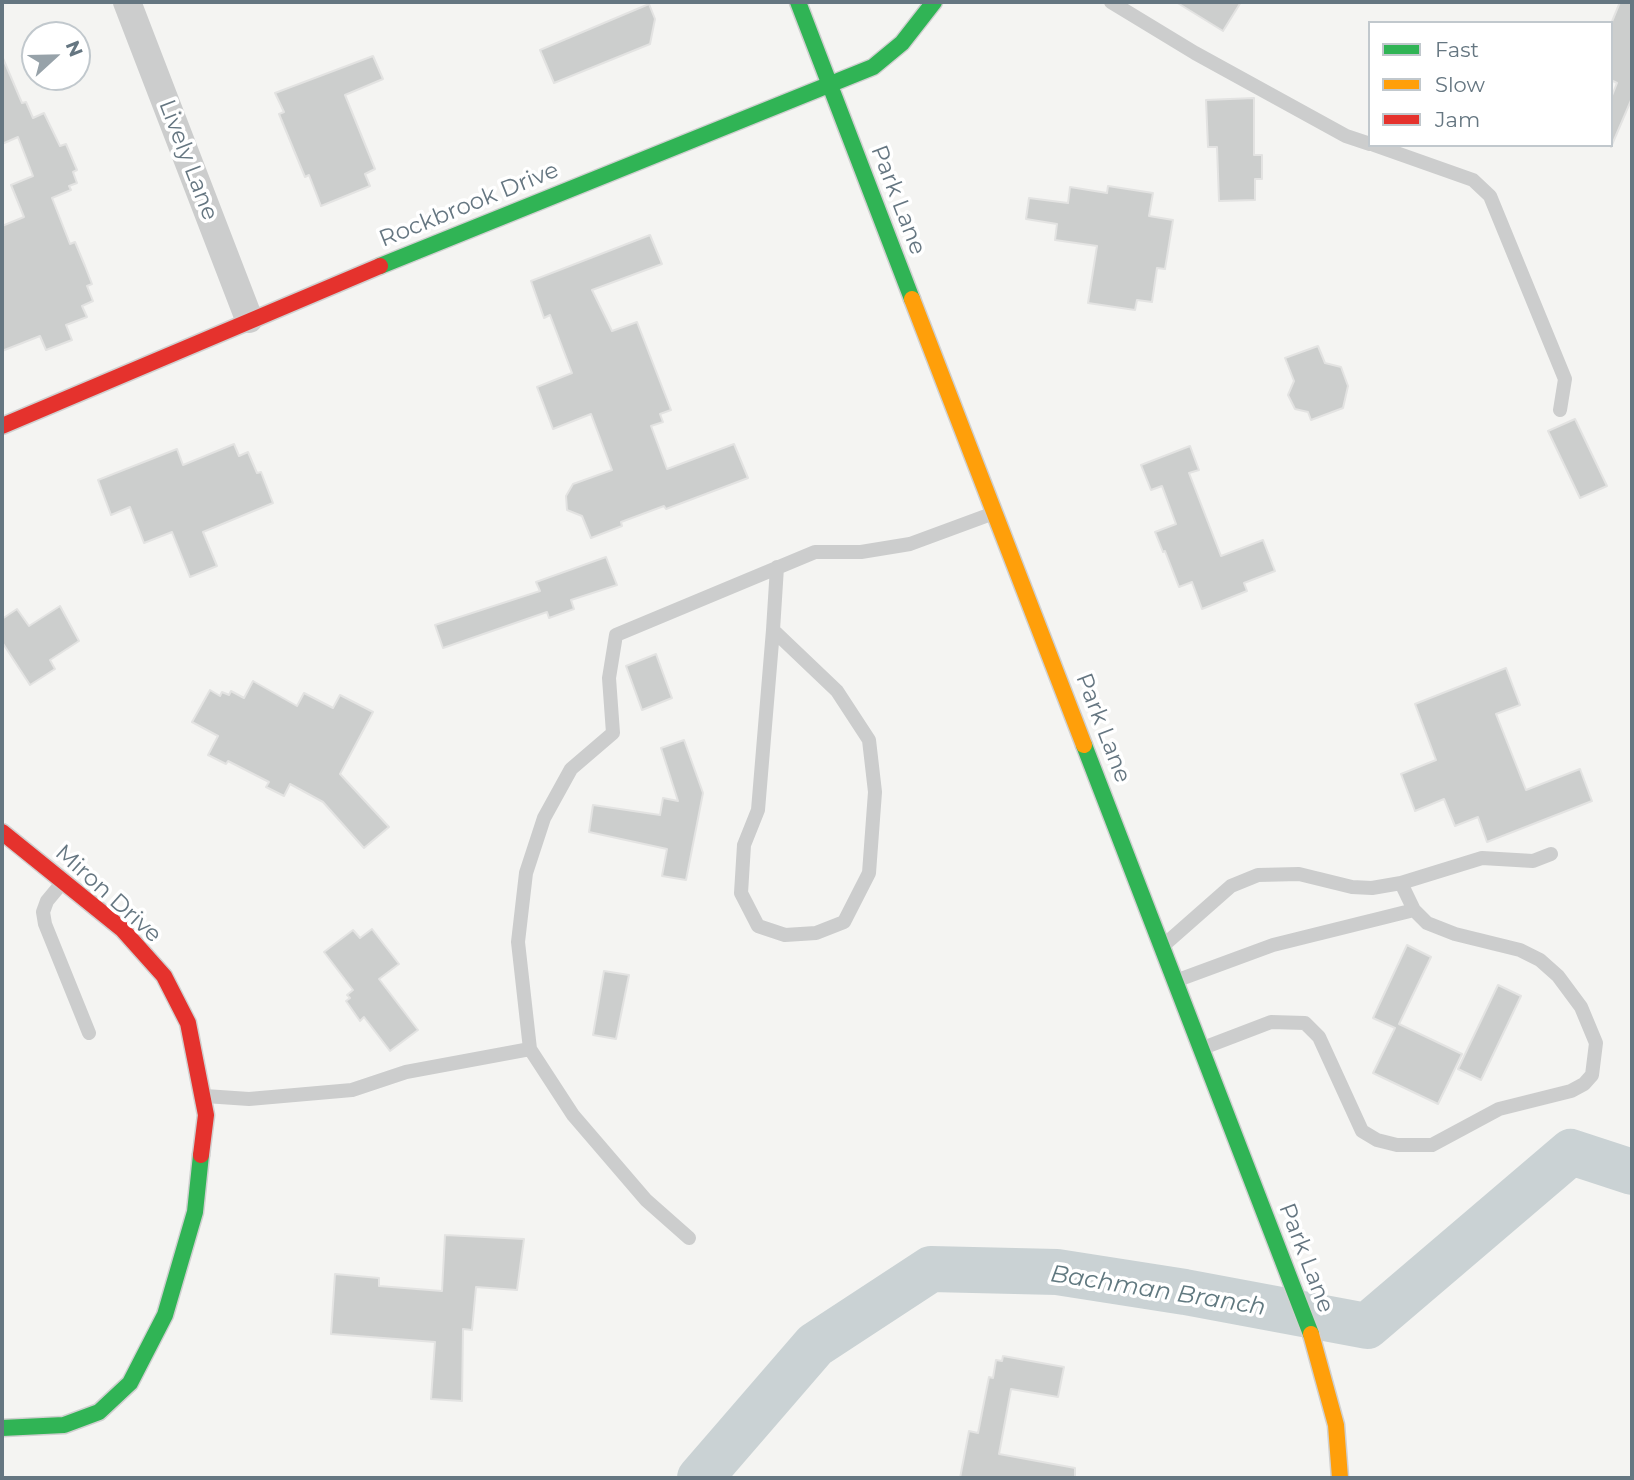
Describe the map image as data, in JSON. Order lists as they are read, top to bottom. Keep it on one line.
{"streets":{"street":["Lively Lane","Park Lane","Rockbrook Drive","Miron Drive"]},"crossings":[["Lively Lane","Rockbrook Drive"],["Park Lane","Rockbrook Drive"]],"water":["Bachman Branch"],"legend":["Fast","Slow","Jam"],"north":"right"}
